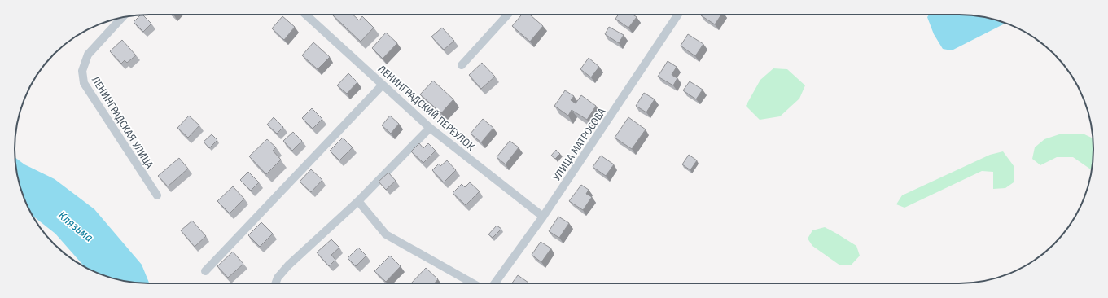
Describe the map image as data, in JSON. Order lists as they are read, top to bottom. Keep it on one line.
{"streets":{"street":["ЛЕНИНГРАДСКИЙ ПЕРЕУЛОК","ЛЕНИНГРАДСКАЯ УЛИЦА","УЛИЦА МАТРОСОВА"]},"crossings":[["ЛЕНИНГРАДСКИЙ ПЕРЕУЛОК","УЛИЦА МАТРОСОВА"]],"water":["Клязьма"]}
